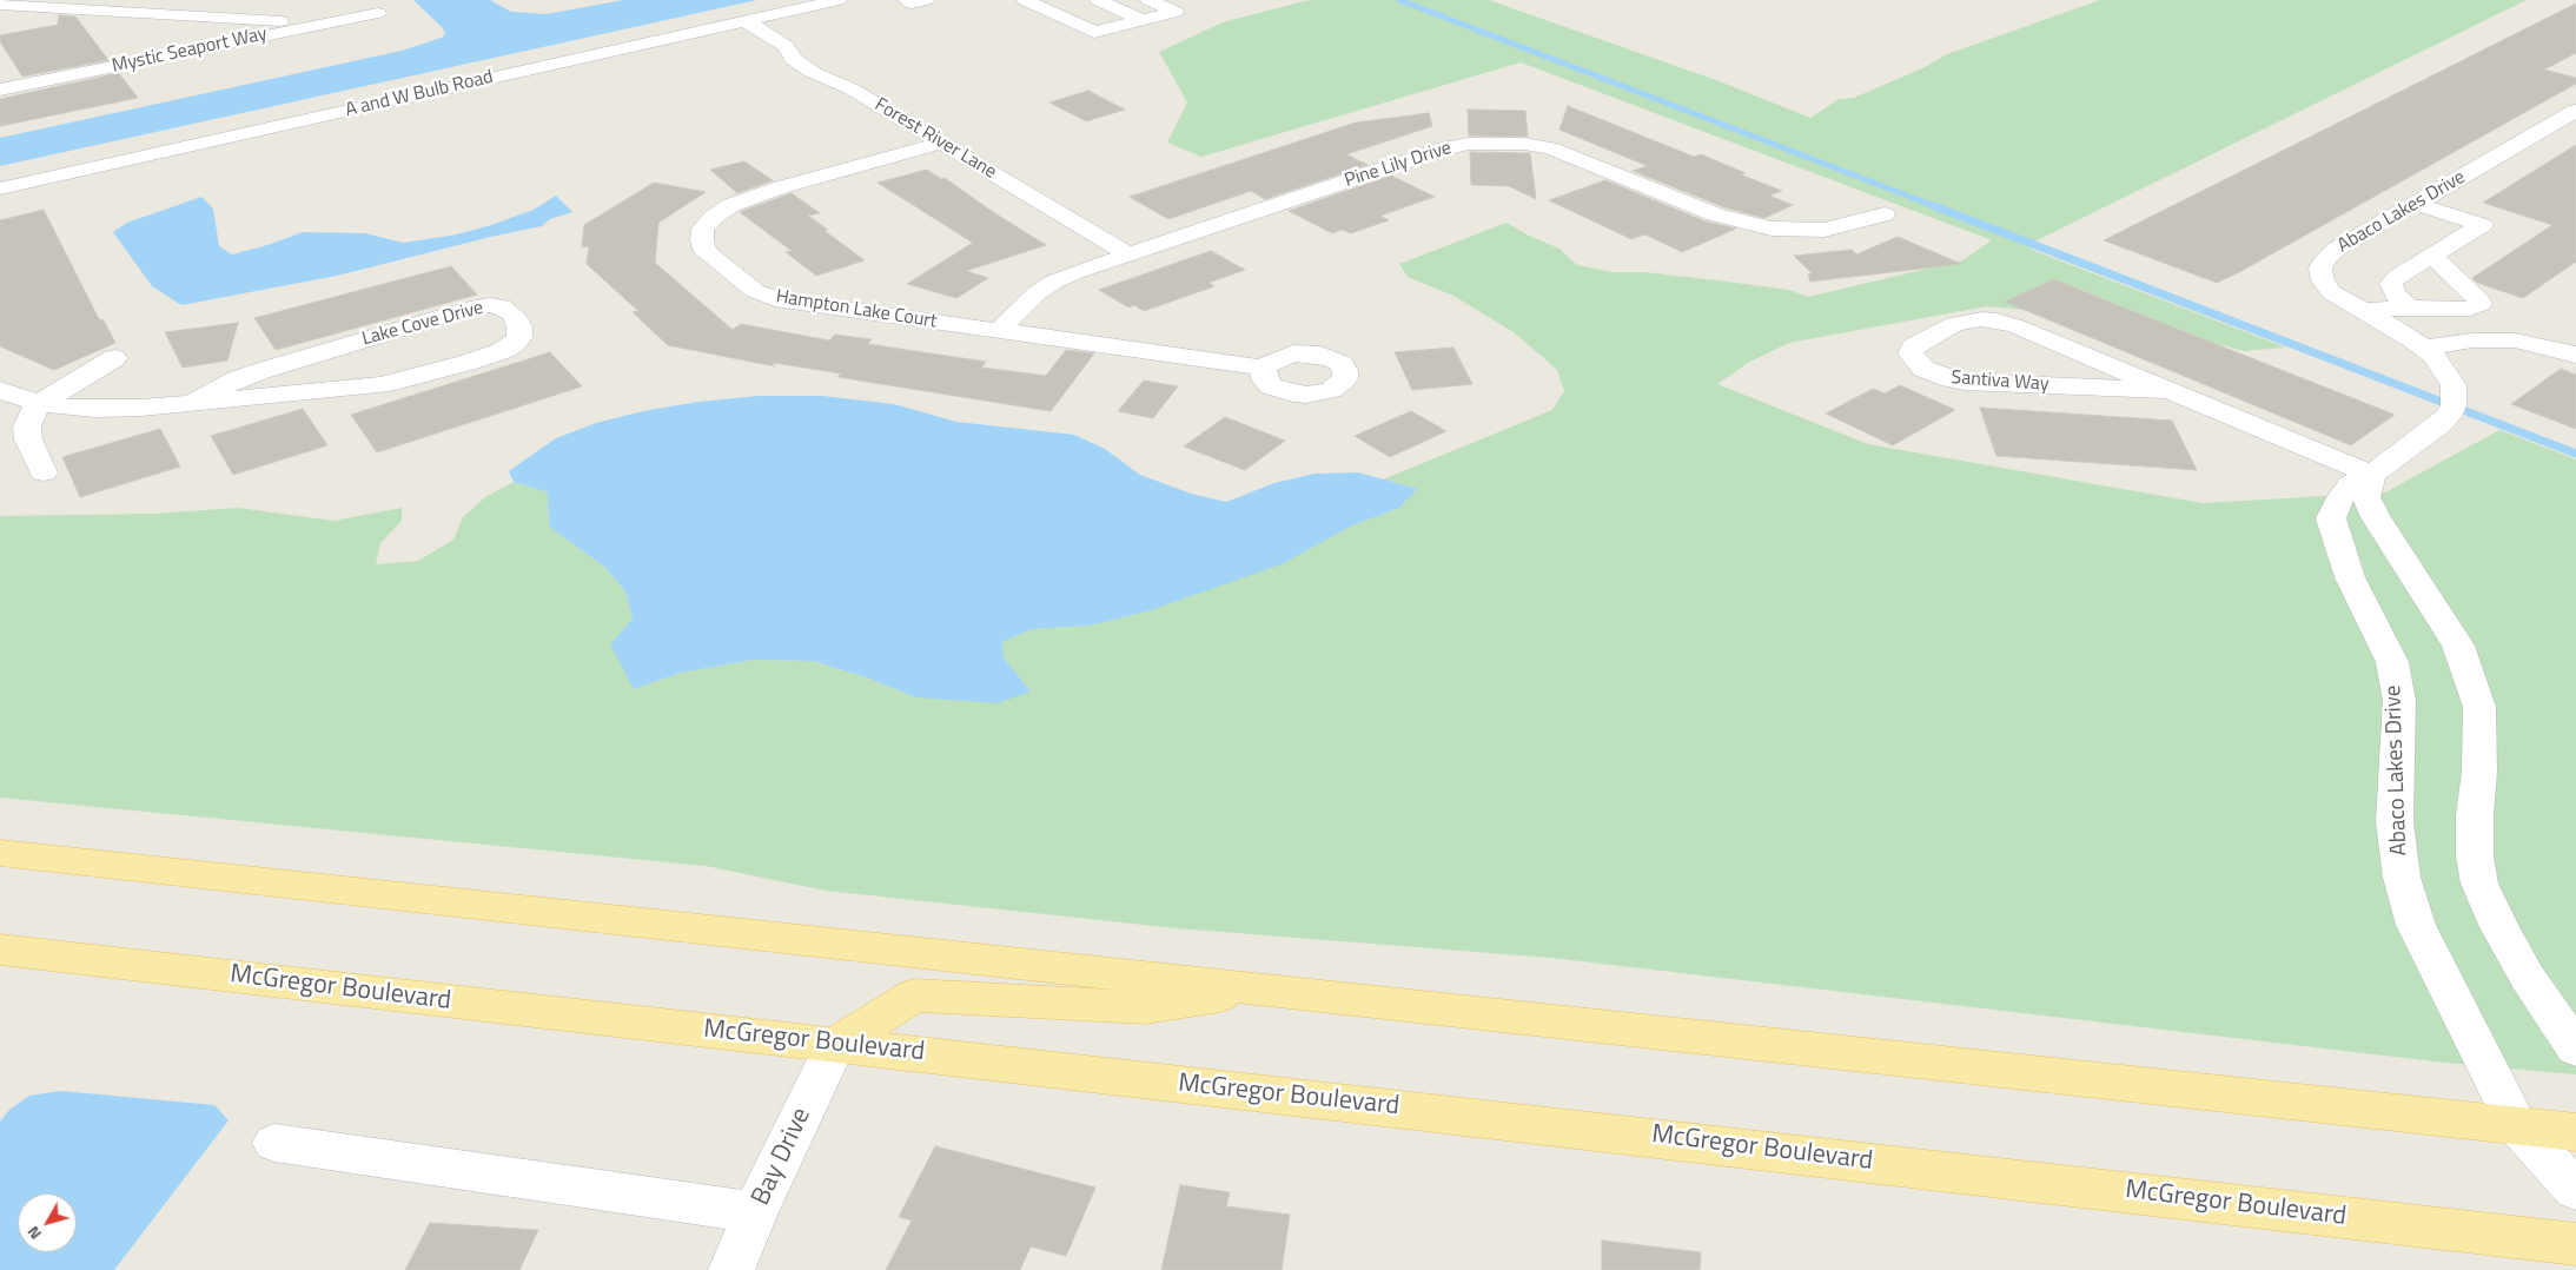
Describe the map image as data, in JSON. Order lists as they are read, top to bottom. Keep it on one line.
{"streets":{"main road":["McGregor Boulevard"],"street":["Mystic Seaport Way","A and W Bulb Road","Forest River Lane","Pine Lily Drive","Abaco Lakes Drive","Hampton Lake Court","Lake Cove Drive","Santiva Way","Bay Drive"]},"crossings":[["A and W Bulb Road","Forest River Lane"],["Forest River Lane","Pine Lily Drive"],["Forest River Lane","Hampton Lake Court"],["Pine Lily Drive","Hampton Lake Court"],["Abaco Lakes Drive","Santiva Way"],["McGregor Boulevard","Bay Drive"]],"north":"bottom left"}
